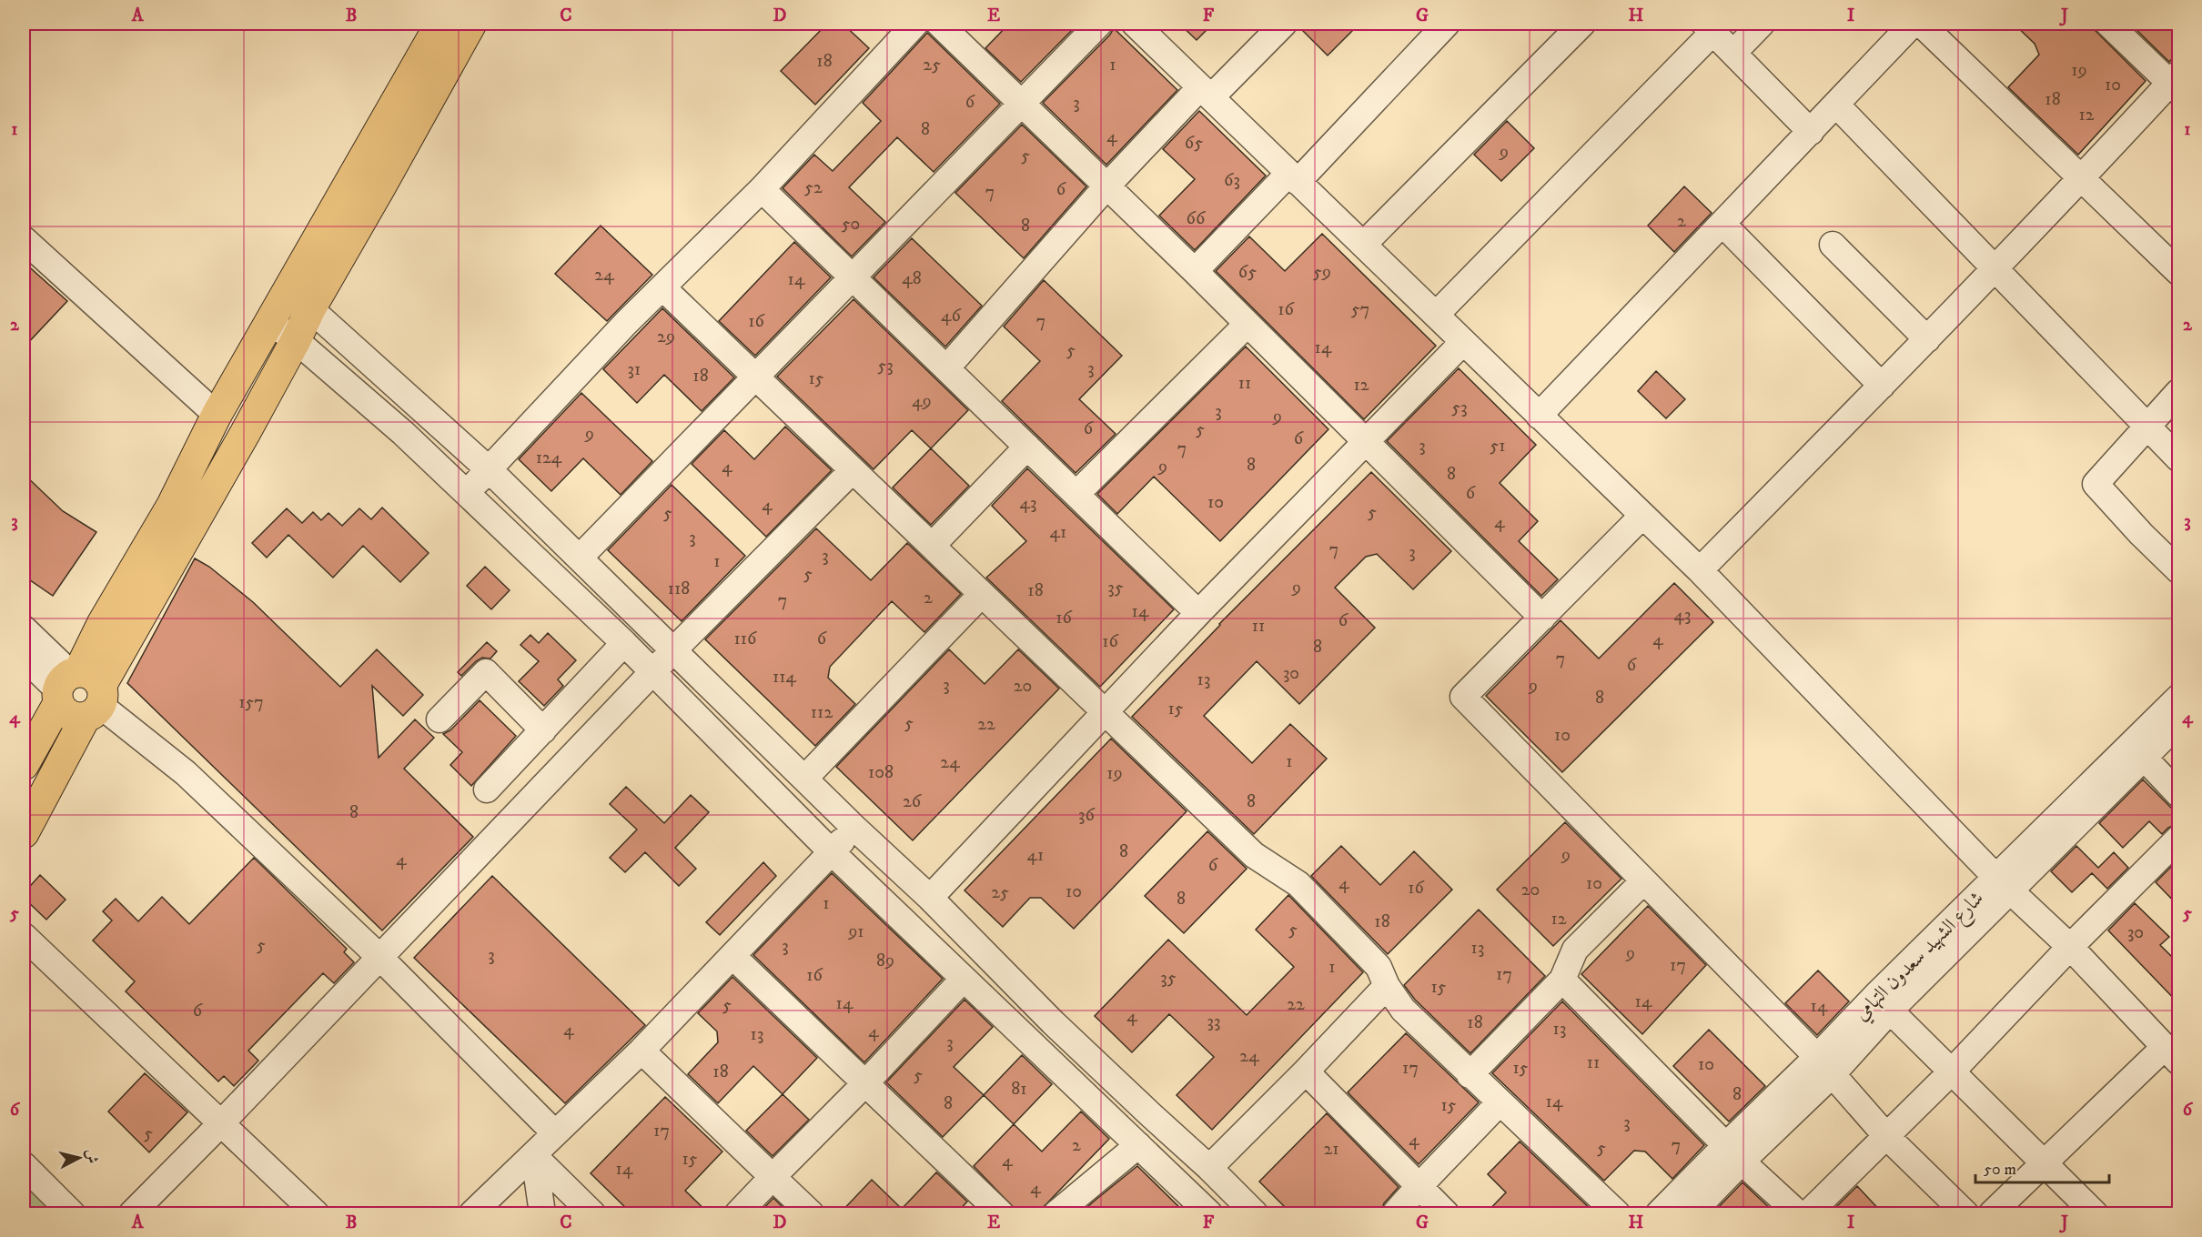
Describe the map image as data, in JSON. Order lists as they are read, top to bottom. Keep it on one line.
{"streets":{"street":["شارع الشهيد سعدون التهامي"]},"house_numbers":["18","25","1","19","10","18","6","3","12","8","4","65","9","5","63","52","6","7","66","2","50","8","65","59","24","48","14","16","57","46","16","7","29","14","5","53","3","31","18","15","11","12","49","53","3","9","6","5","9","6","3","51","7","124","8","4","9","8","6","10","43","4","5","5","4","41","3","7","3","3","1","5","35","9","118","18","2","7","14","43","16","6","11","116","6","4","16","8","7","6","30","114","13","3","20","9","8","157","15","112","5","22","10","1","24","108","19","26","8","8","36","8","41","9","4","6","4","10","16","20","10","25","8","1","12","18","5","91","30","5","3","13","9","3","89","17","1","17","16","35","15","14","14","22","5","14","6","4","33","18","13","4","4","13","3","24","11","10","17","15","18","5","81","8","14","8","15","3","17","5","4","2","7","5","21","15","4","14","4"],"scale_bar":"50 m","north":"right","grid":{"columns":["A","B","C","D","E","F","G","H","I","J"],"rows":["1","2","3","4","5","6"]}}
